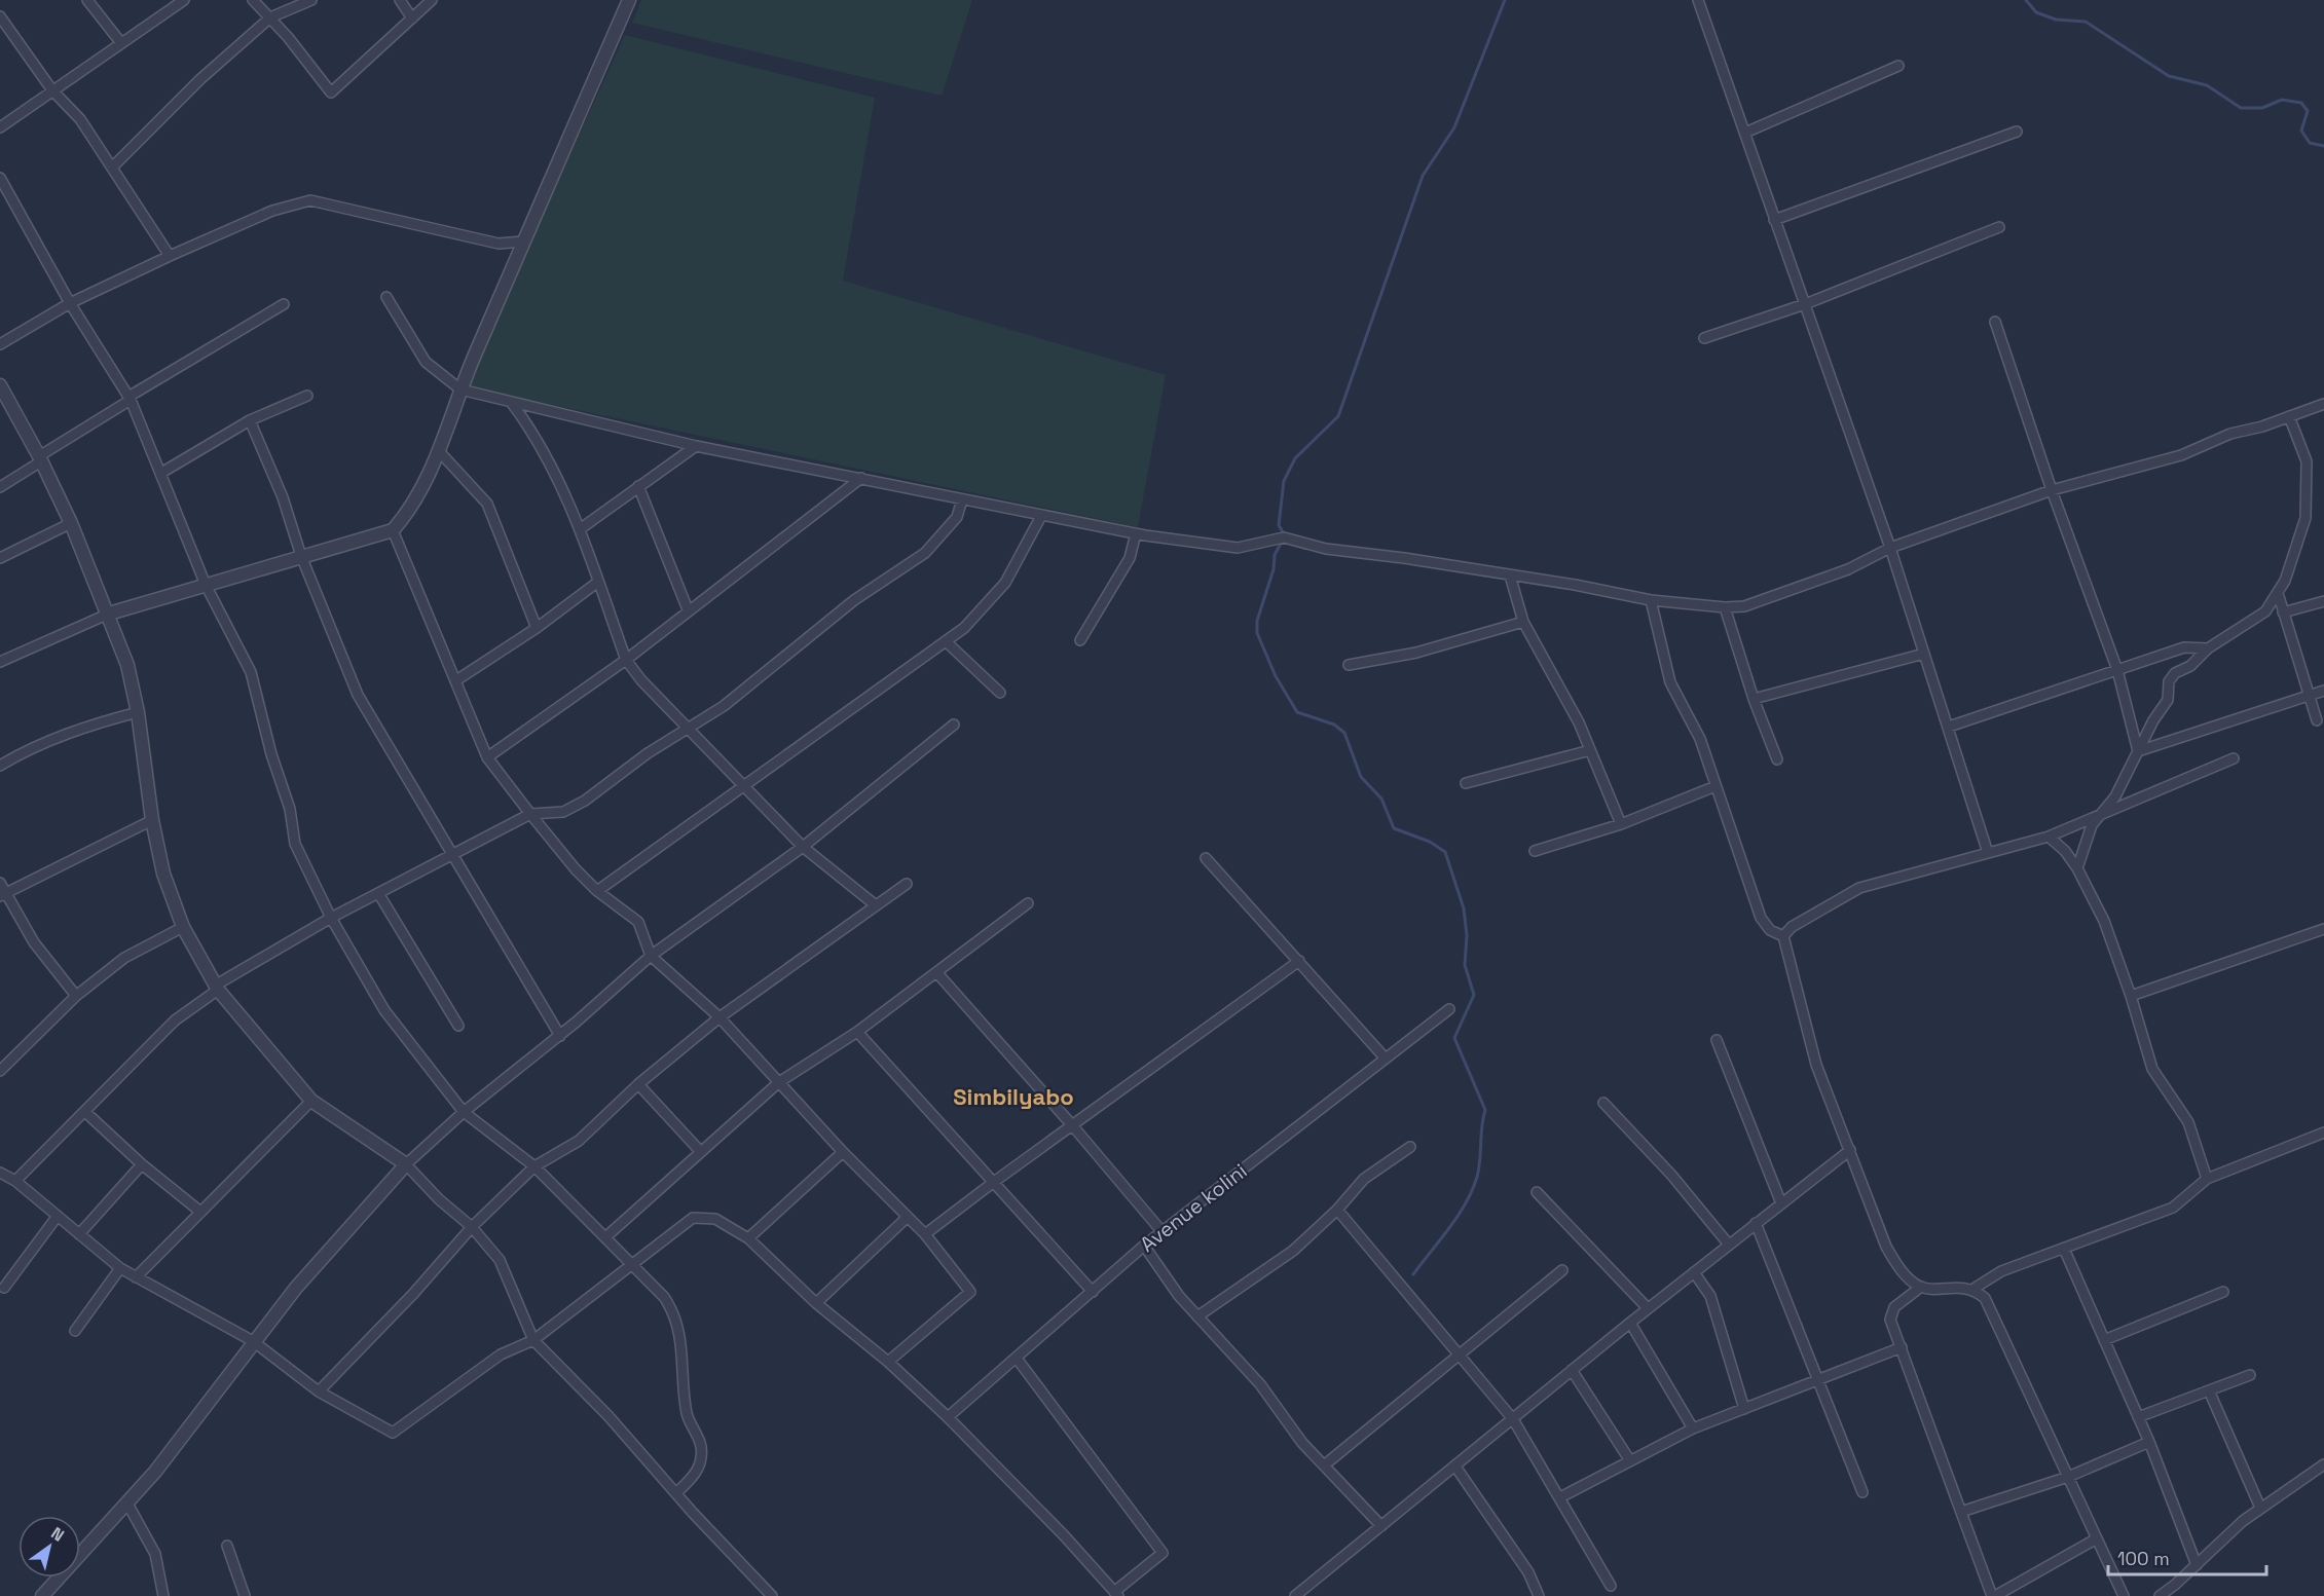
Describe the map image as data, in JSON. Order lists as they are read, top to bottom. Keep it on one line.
{"streets":{"street":["Avenue kolini"]},"districts":["Simbilyabo"],"scale_bar":"100 m","north":"top right"}
